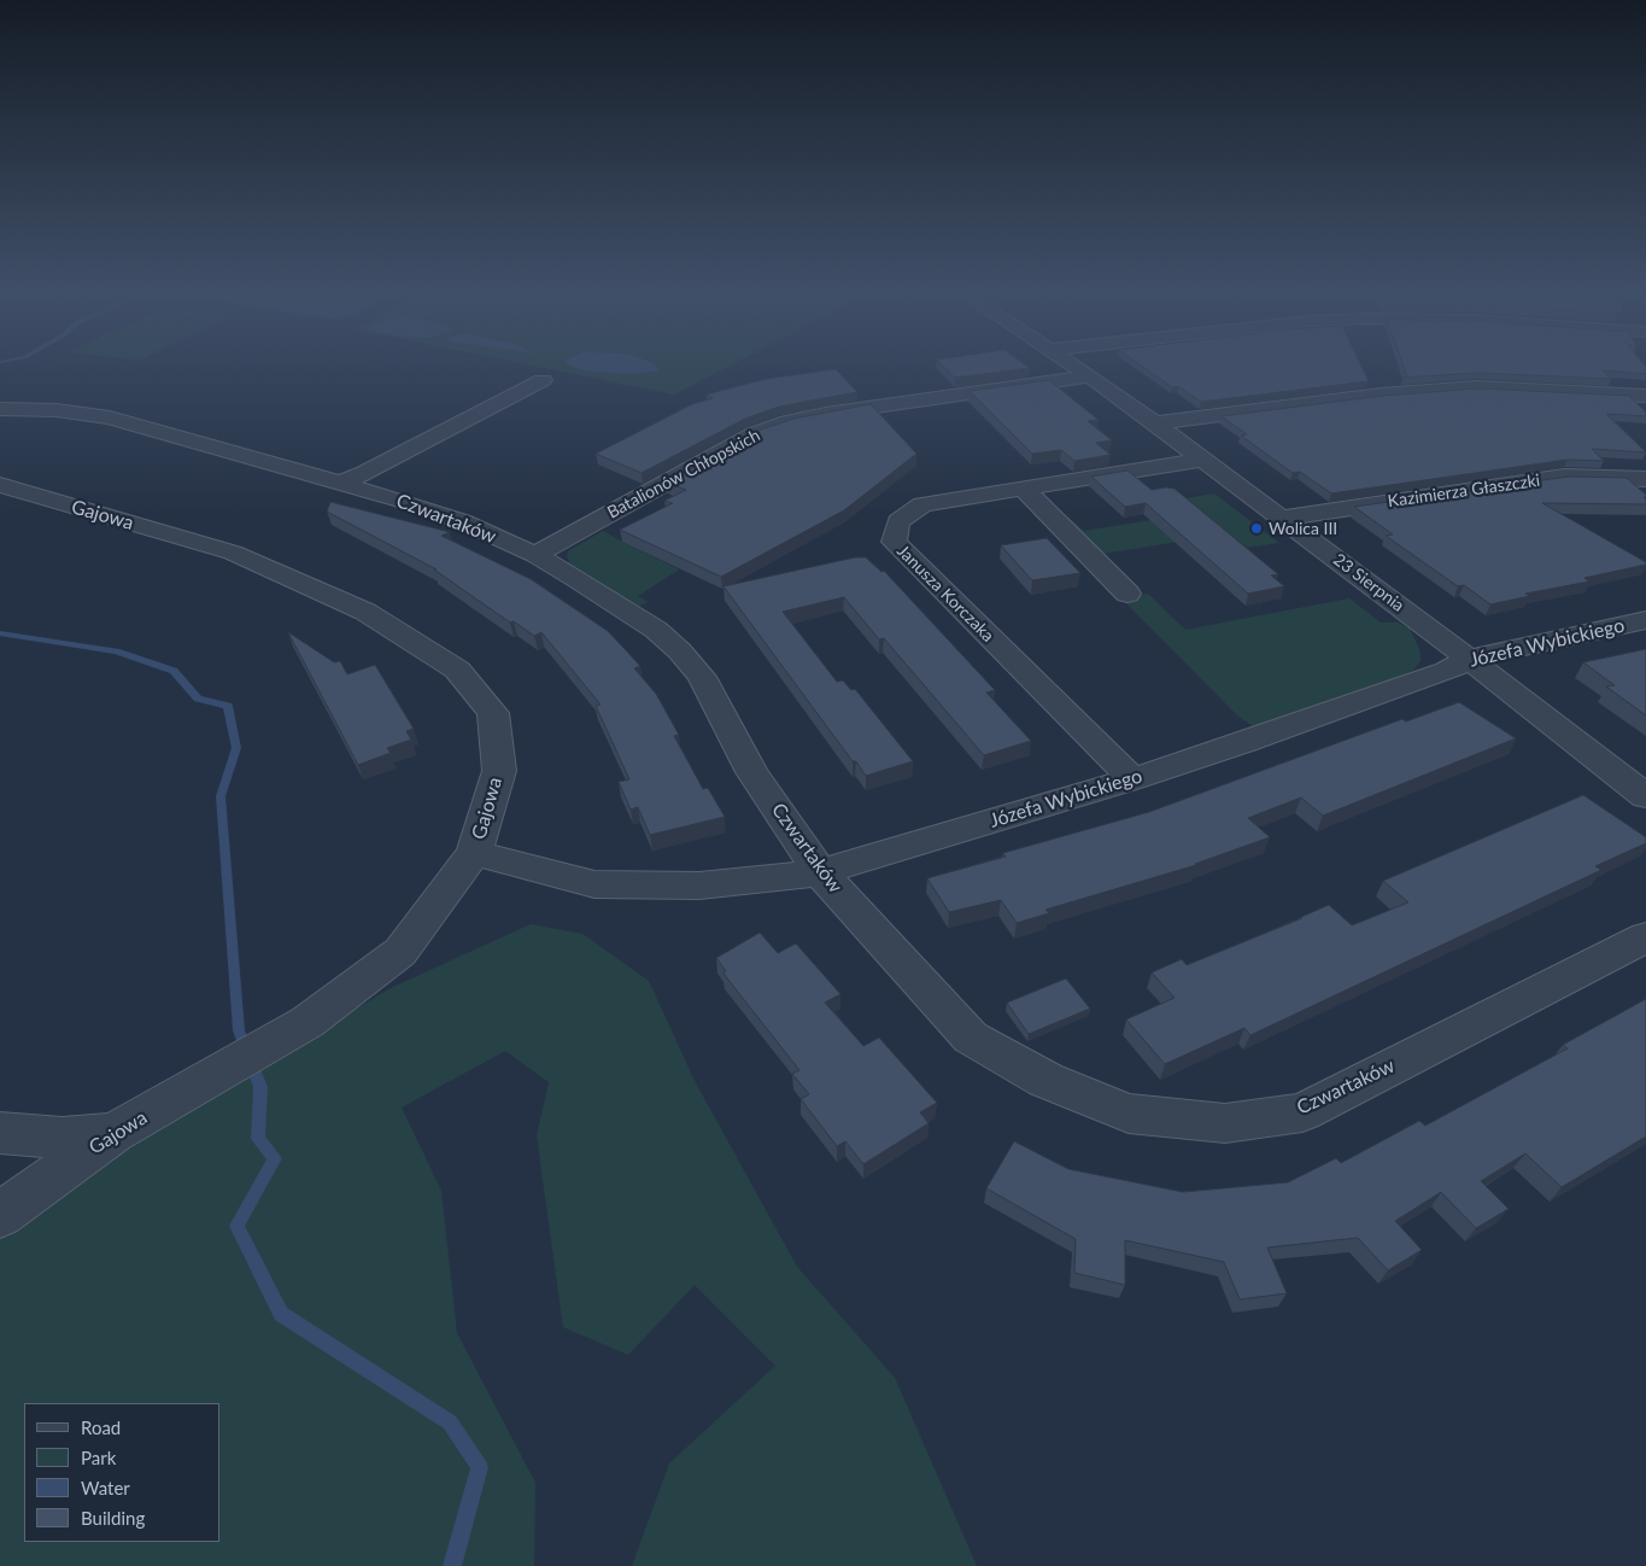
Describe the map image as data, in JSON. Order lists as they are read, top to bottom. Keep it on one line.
{"streets":{"street":["Batalionów Chłopskich","Kazimierza Głaszczki","Gajowa","Czwartaków","23 Sierpnia","Janusza Korczaka","Józefa Wybickiego"]},"crossings":[["Batalionów Chłopskich","Czwartaków"],["Batalionów Chłopskich","23 Sierpnia"],["Kazimierza Głaszczki","23 Sierpnia"],["Gajowa","Józefa Wybickiego"],["Czwartaków","Józefa Wybickiego"],["23 Sierpnia","Janusza Korczaka"],["23 Sierpnia","Józefa Wybickiego"],["Janusza Korczaka","Józefa Wybickiego"]],"places":["Wolica III"],"legend":["Road","Park","Water","Building"]}
